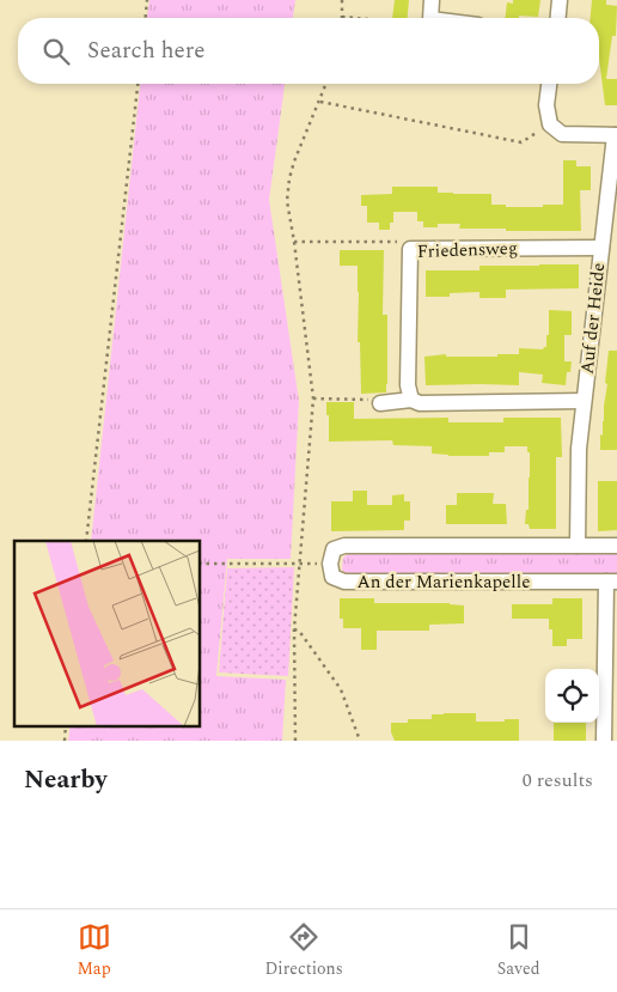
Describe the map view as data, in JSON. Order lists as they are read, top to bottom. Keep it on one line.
{"streets":{"street":["Friedensweg","Auf der Heide","An der Marienkapelle"]},"crossings":[["Friedensweg","Auf der Heide"],["Auf der Heide","An der Marienkapelle"]],"page":{"search":"Search here","heading":["Nearby","0 results"],"nav":["Map","Directions","Saved"]}}
